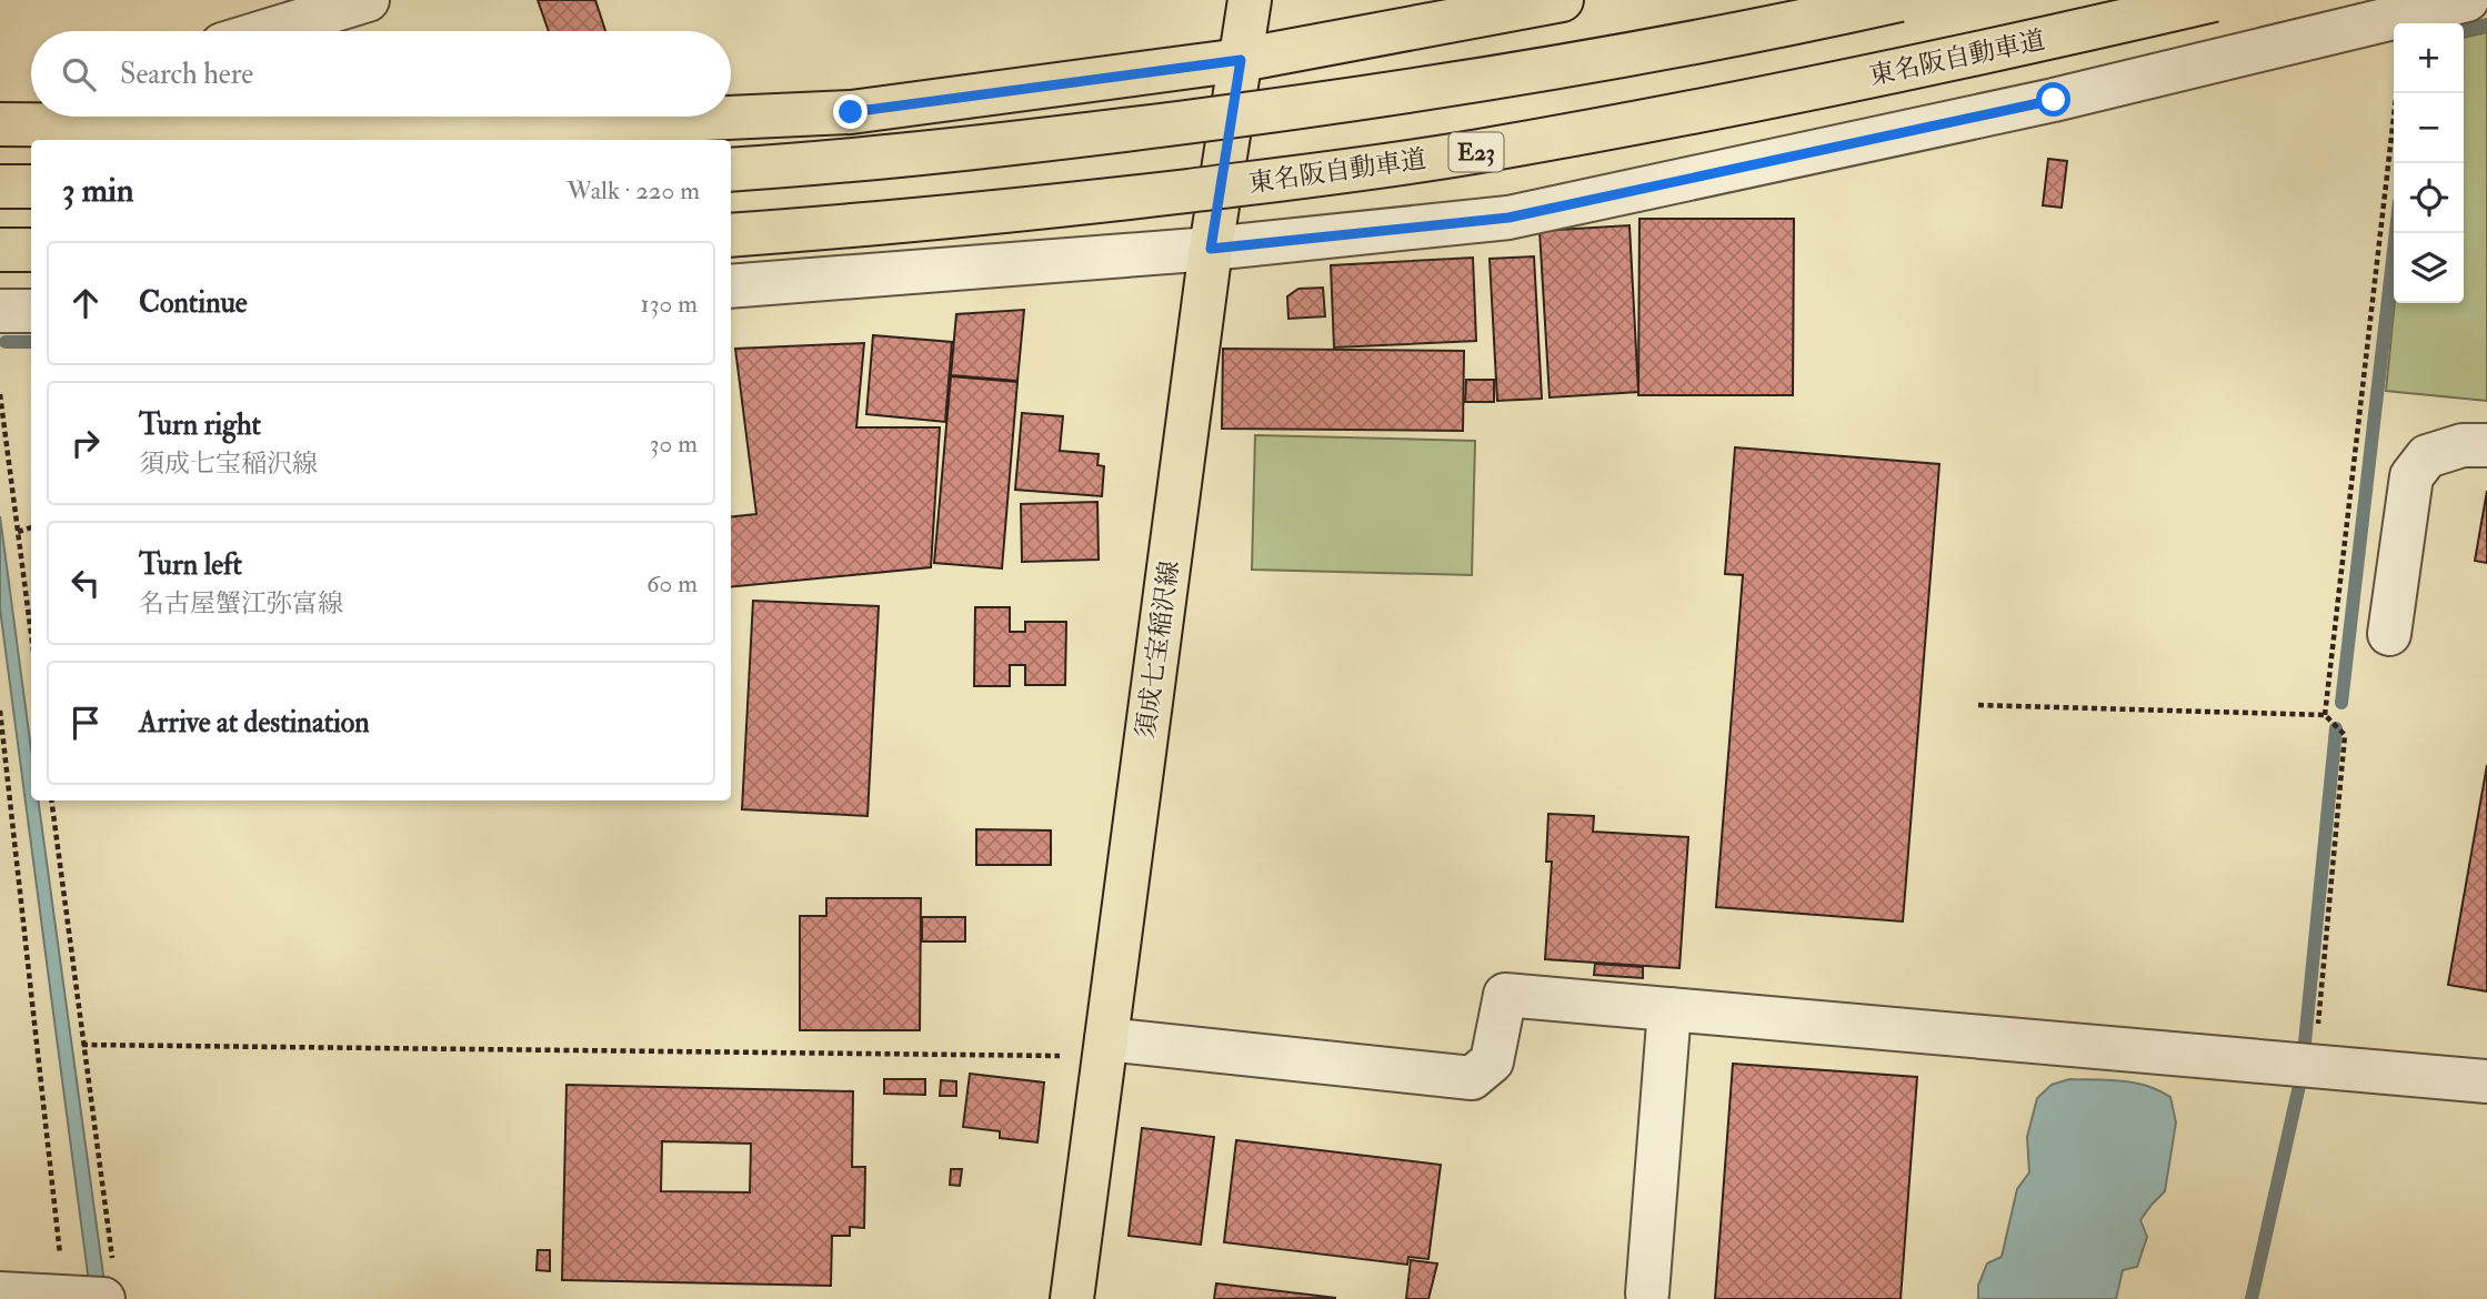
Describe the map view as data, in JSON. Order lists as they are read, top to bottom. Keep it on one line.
{"streets":{"main road":["東名阪自動車道","E23","須成七宝稲沢線"]},"page":{"map_buttons":["+","−"],"search":"Search here","heading":["3 min","Walk · 220 m"],"list":[["Continue","130 m"],["Turn right","須成七宝稲沢線","30 m"],["Turn left","名古屋蟹江弥富線","60 m"],"Arrive at destination"]}}
